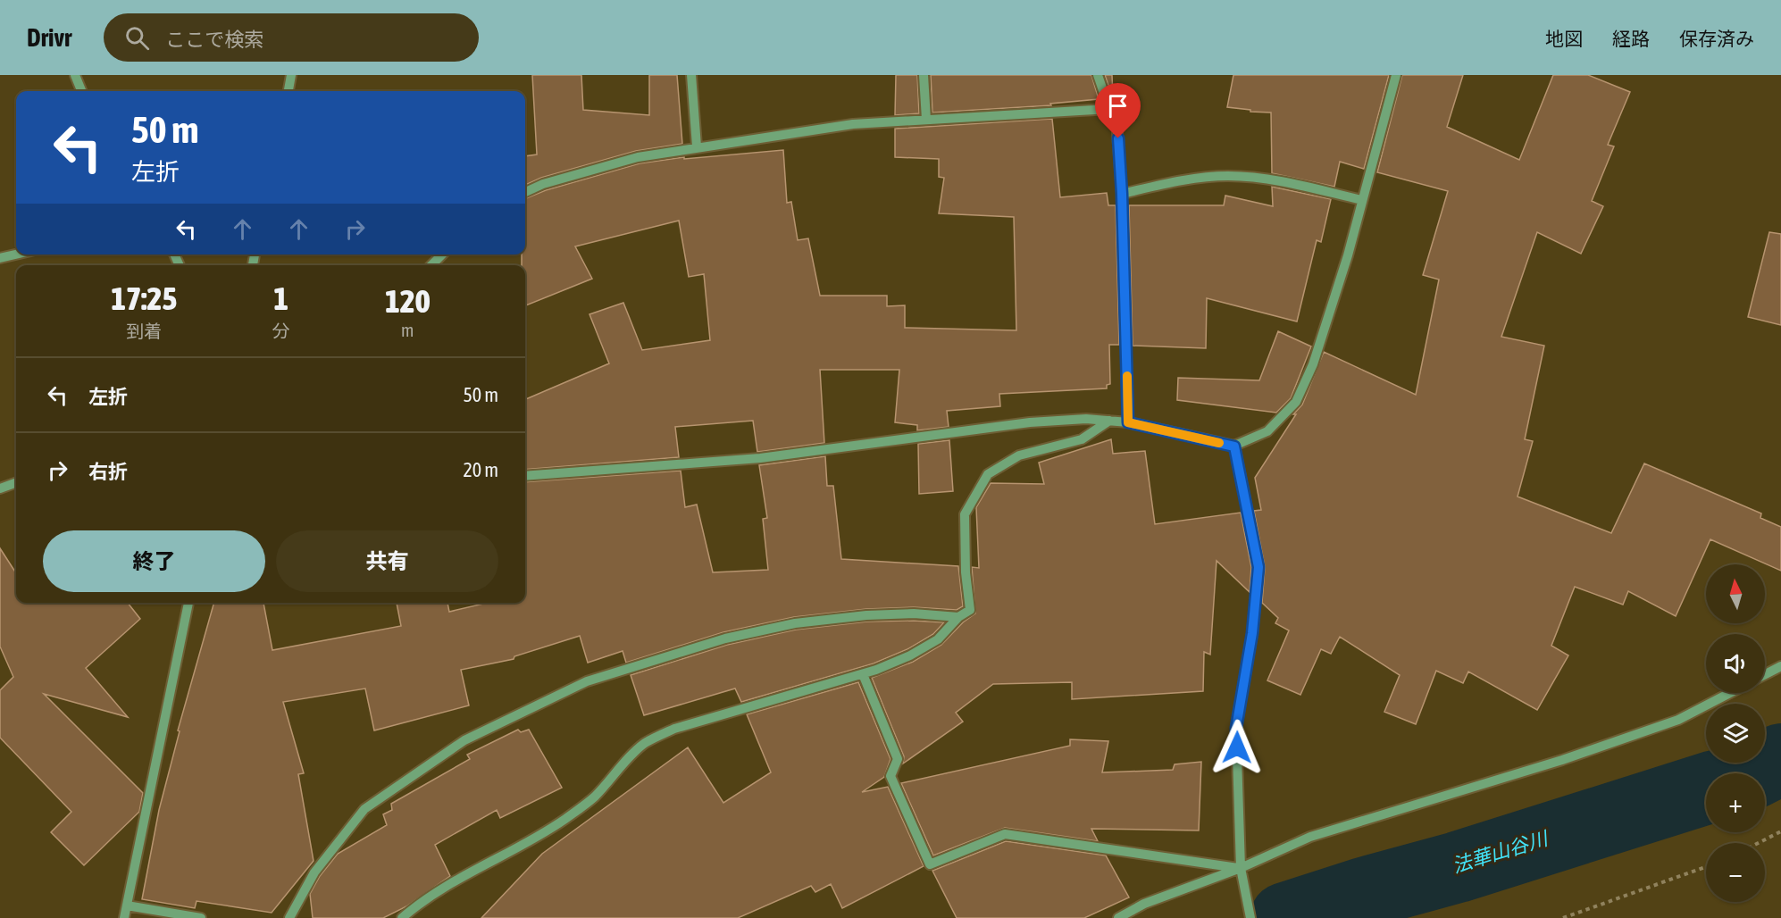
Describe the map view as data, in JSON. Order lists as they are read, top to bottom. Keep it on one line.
{"water":["法華山谷川"],"north":"top","page":{"header":"Drivr","search":"ここで検索","nav":["地図","経路","保存済み"],"turn":["50 m","左折"],"eta":["17:25","到着","1","分","120","m"],"list":[{"name":"左折","value":"50 m"},{"name":"右折","value":"20 m"}],"buttons":["終了","共有"],"map_buttons":["+","−"]}}
